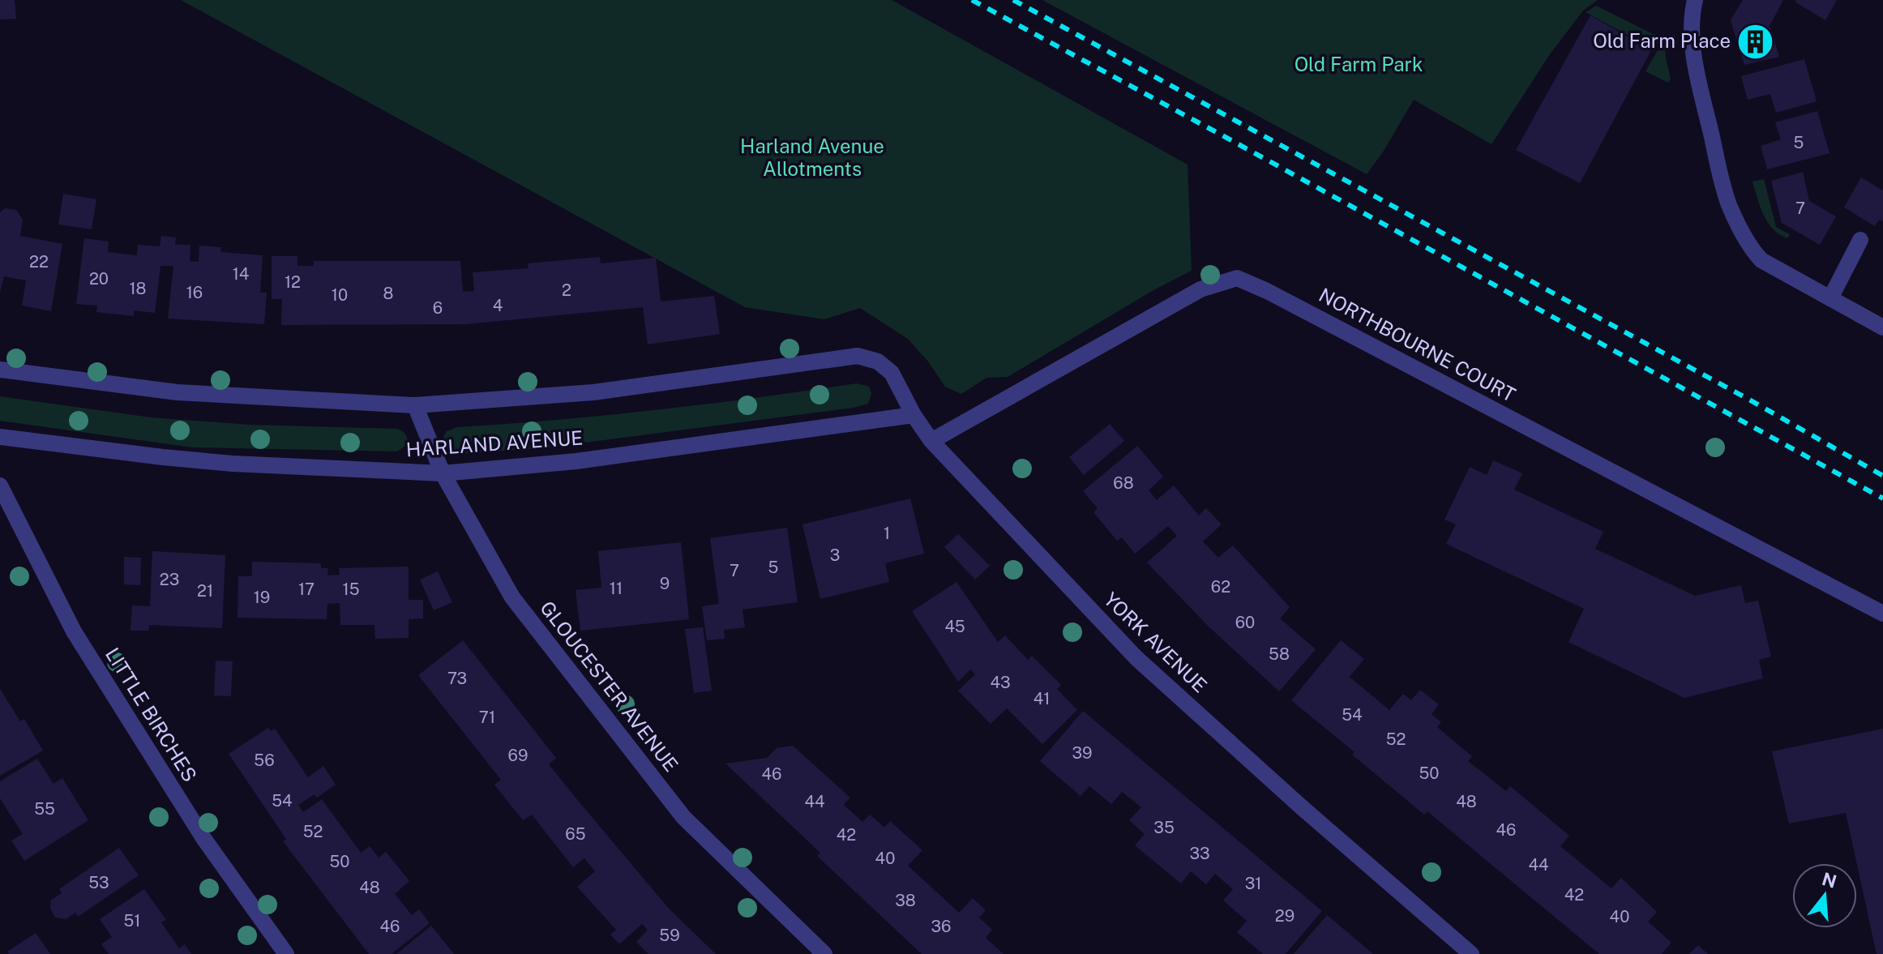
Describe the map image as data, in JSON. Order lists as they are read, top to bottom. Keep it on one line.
{"streets":{"street":["NORTHBOURNE COURT","HARLAND AVENUE","YORK AVENUE","GLOUCESTER AVENUE","LITTLE BIRCHES"]},"crossings":[["NORTHBOURNE COURT","YORK AVENUE"],["HARLAND AVENUE","YORK AVENUE"],["HARLAND AVENUE","GLOUCESTER AVENUE"],["YORK AVENUE","GLOUCESTER AVENUE"]],"parks":["Old Farm Park","Harland Avenue Allotments"],"places":{"building":["Old Farm Place"]},"house_numbers":["5","7","22","14","20","12","18","2","16","8","10","4","6","68","1","3","5","7","23","9","62","11","17","15","21","19","60","45","58","73","43","41","54","71","52","39","69","56","50","46","54","44","48","55","35","46","52","65","42","33","40","50","44","53","31","48","42","38","29","40","51","46","36","59"],"north":"top"}
